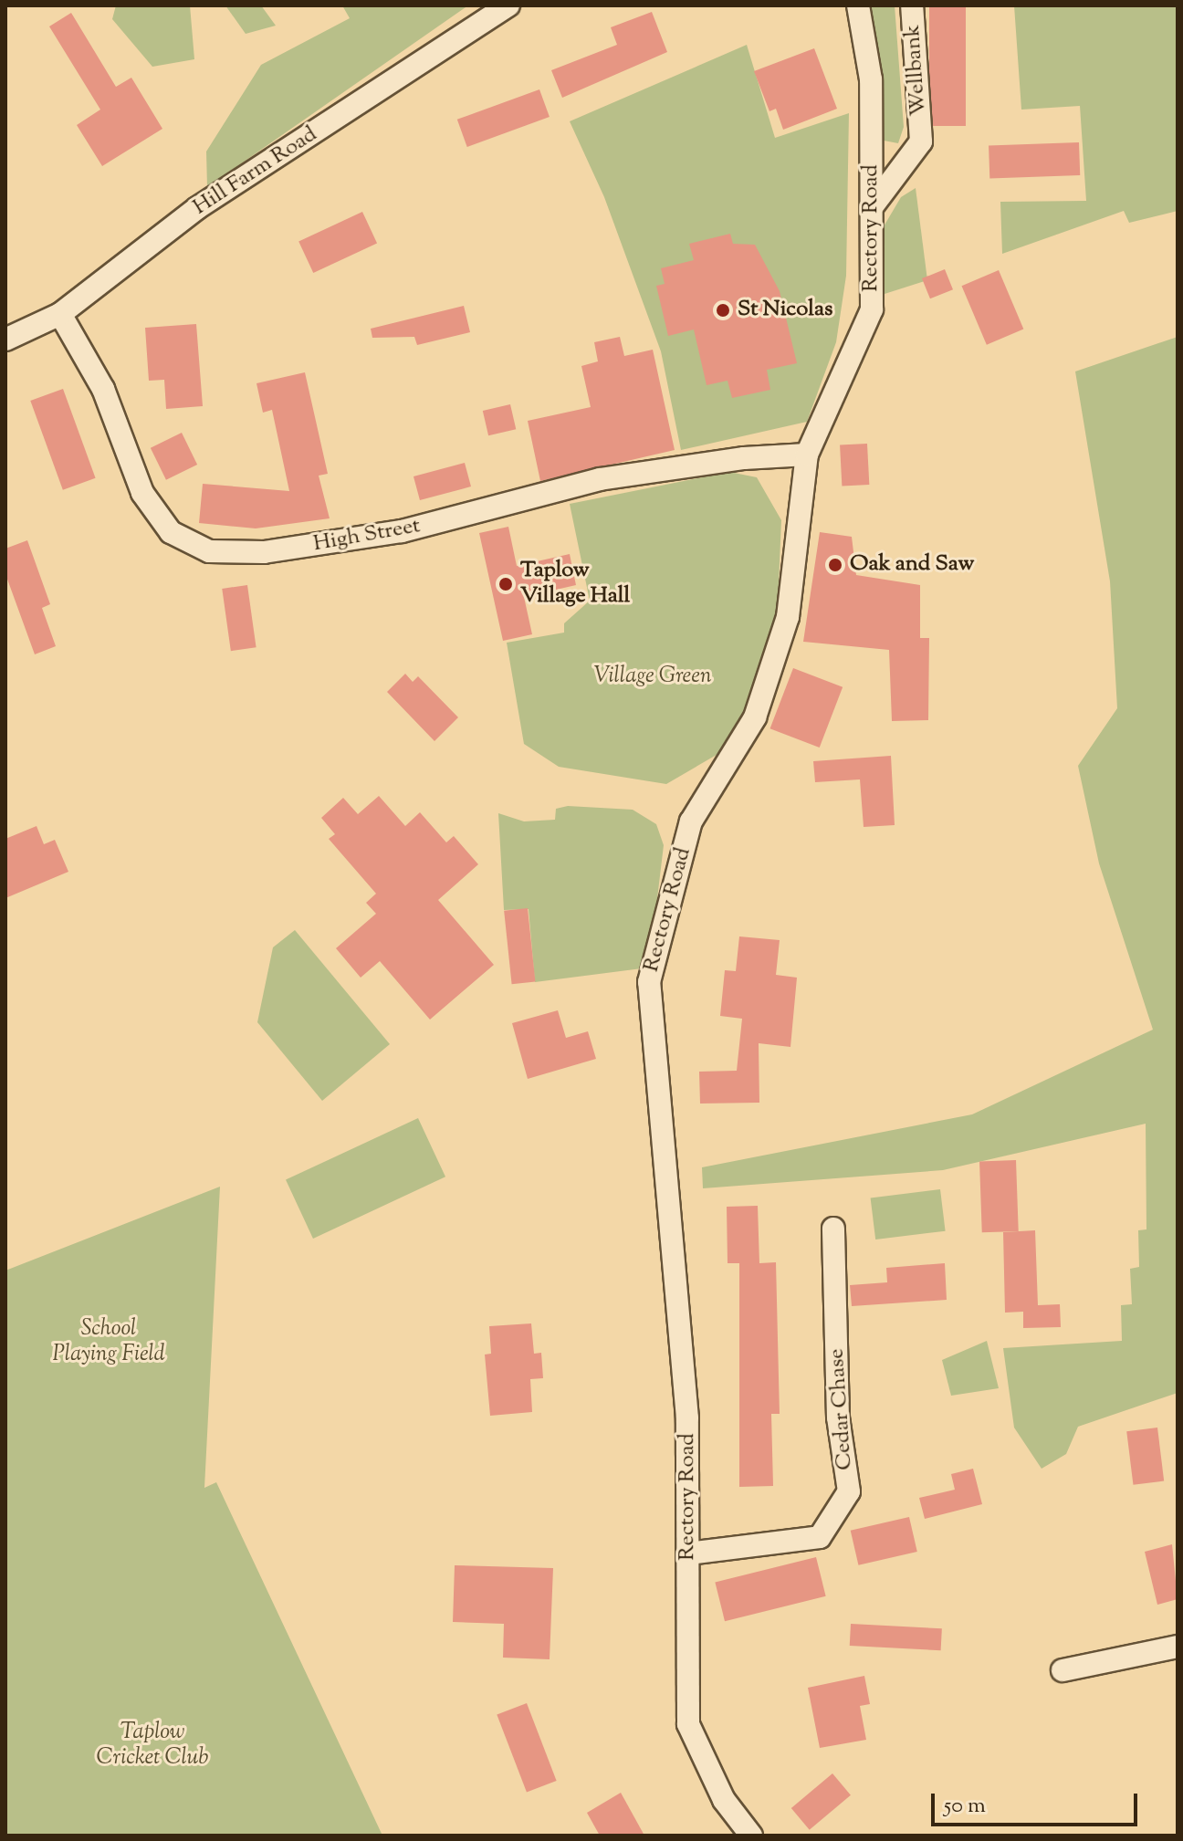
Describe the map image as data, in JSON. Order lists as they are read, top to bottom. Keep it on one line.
{"streets":{"street":["Wellbank","Hill Farm Road","Rectory Road","High Street","Cedar Chase"]},"crossings":[["Wellbank","Rectory Road"],["Hill Farm Road","High Street"],["Rectory Road","High Street"],["Rectory Road","Cedar Chase"]],"parks":["Village Green","School Playing Field","Taplow Cricket Club"],"places":["St Nicolas","Oak and Saw","Taplow Village Hall"],"scale_bar":"50 m"}
